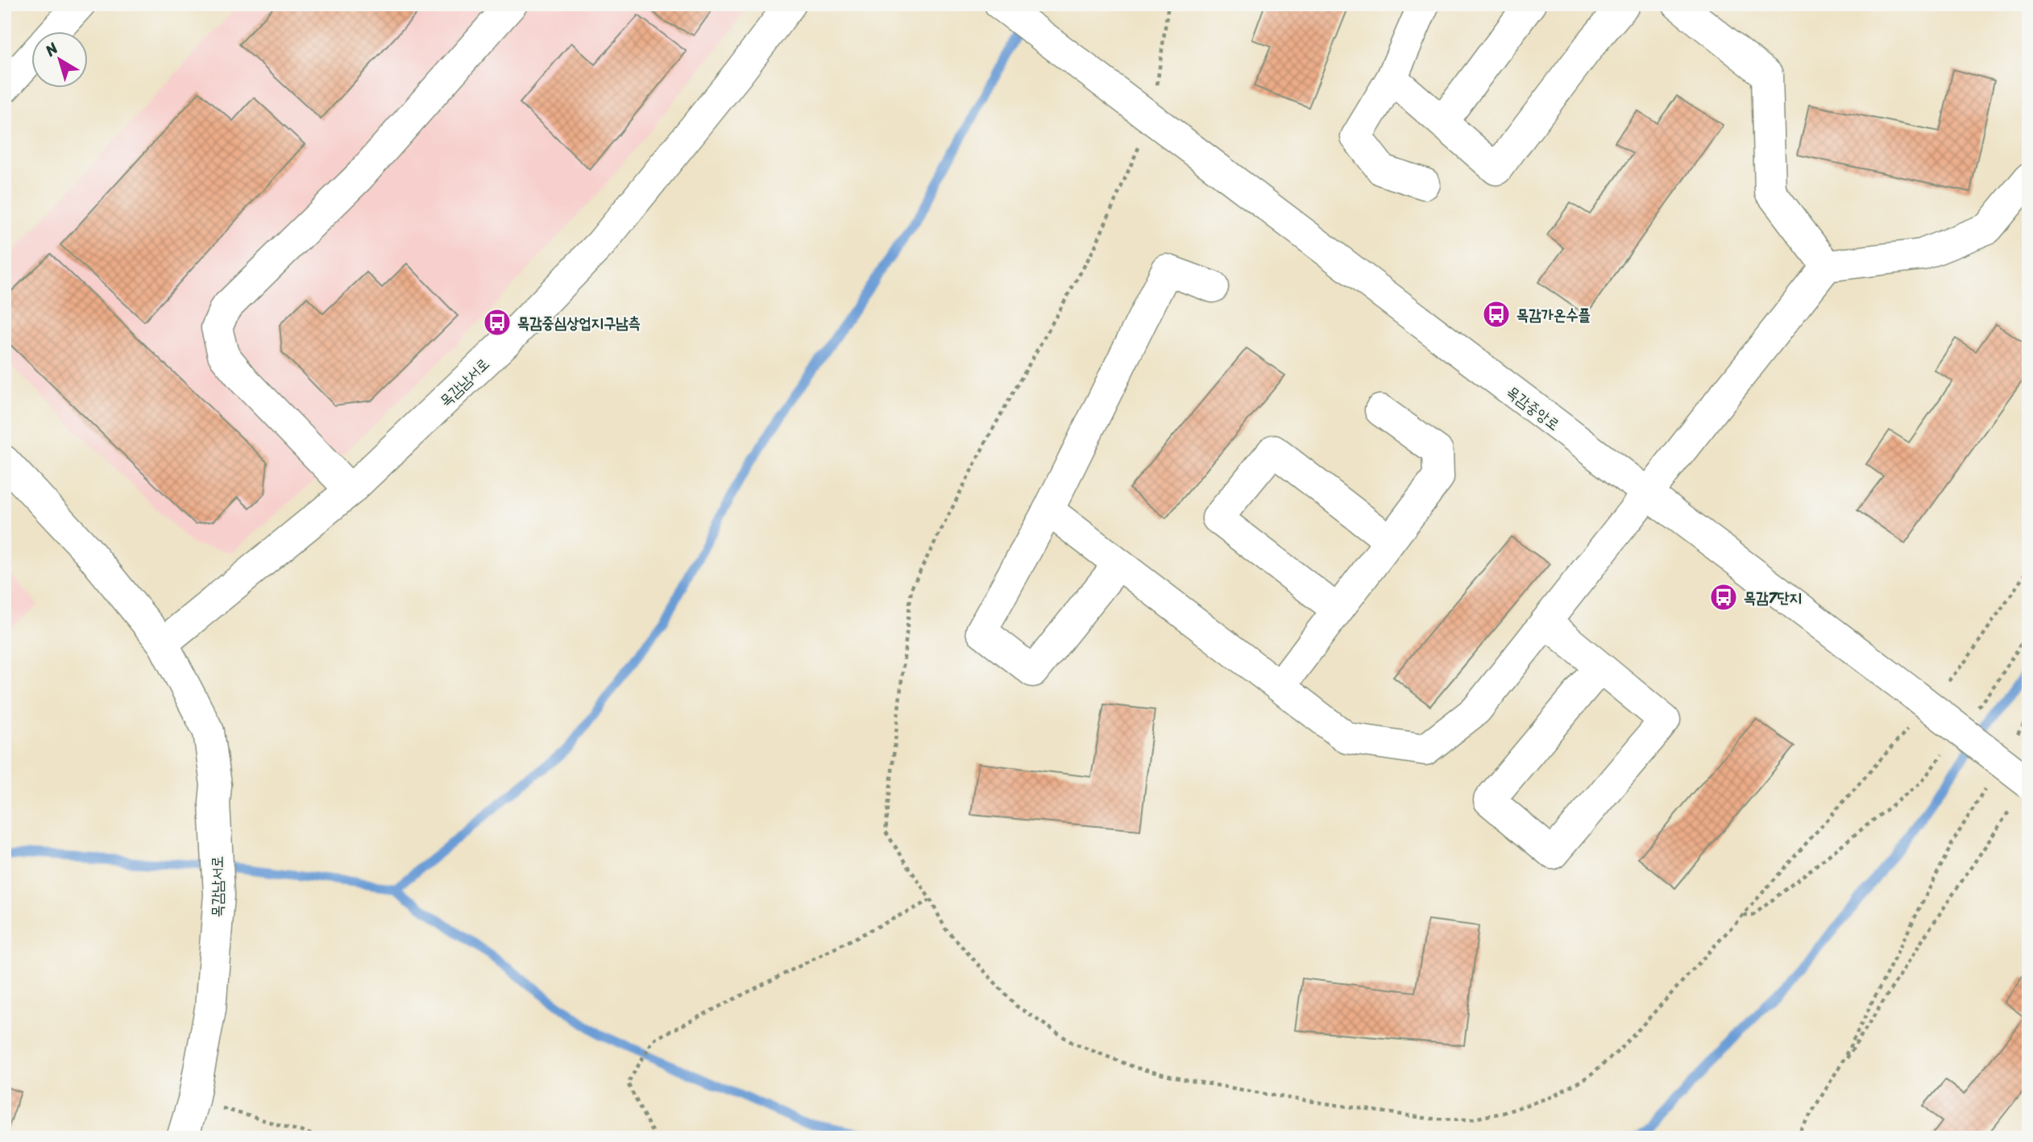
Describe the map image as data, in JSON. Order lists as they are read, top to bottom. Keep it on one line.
{"streets":{"street":["목감남서로","목감중앙로"]},"places":{"bus stop":["목감가온수플","목감중심상업지구남측","목감7단지"]},"north":"top left"}
